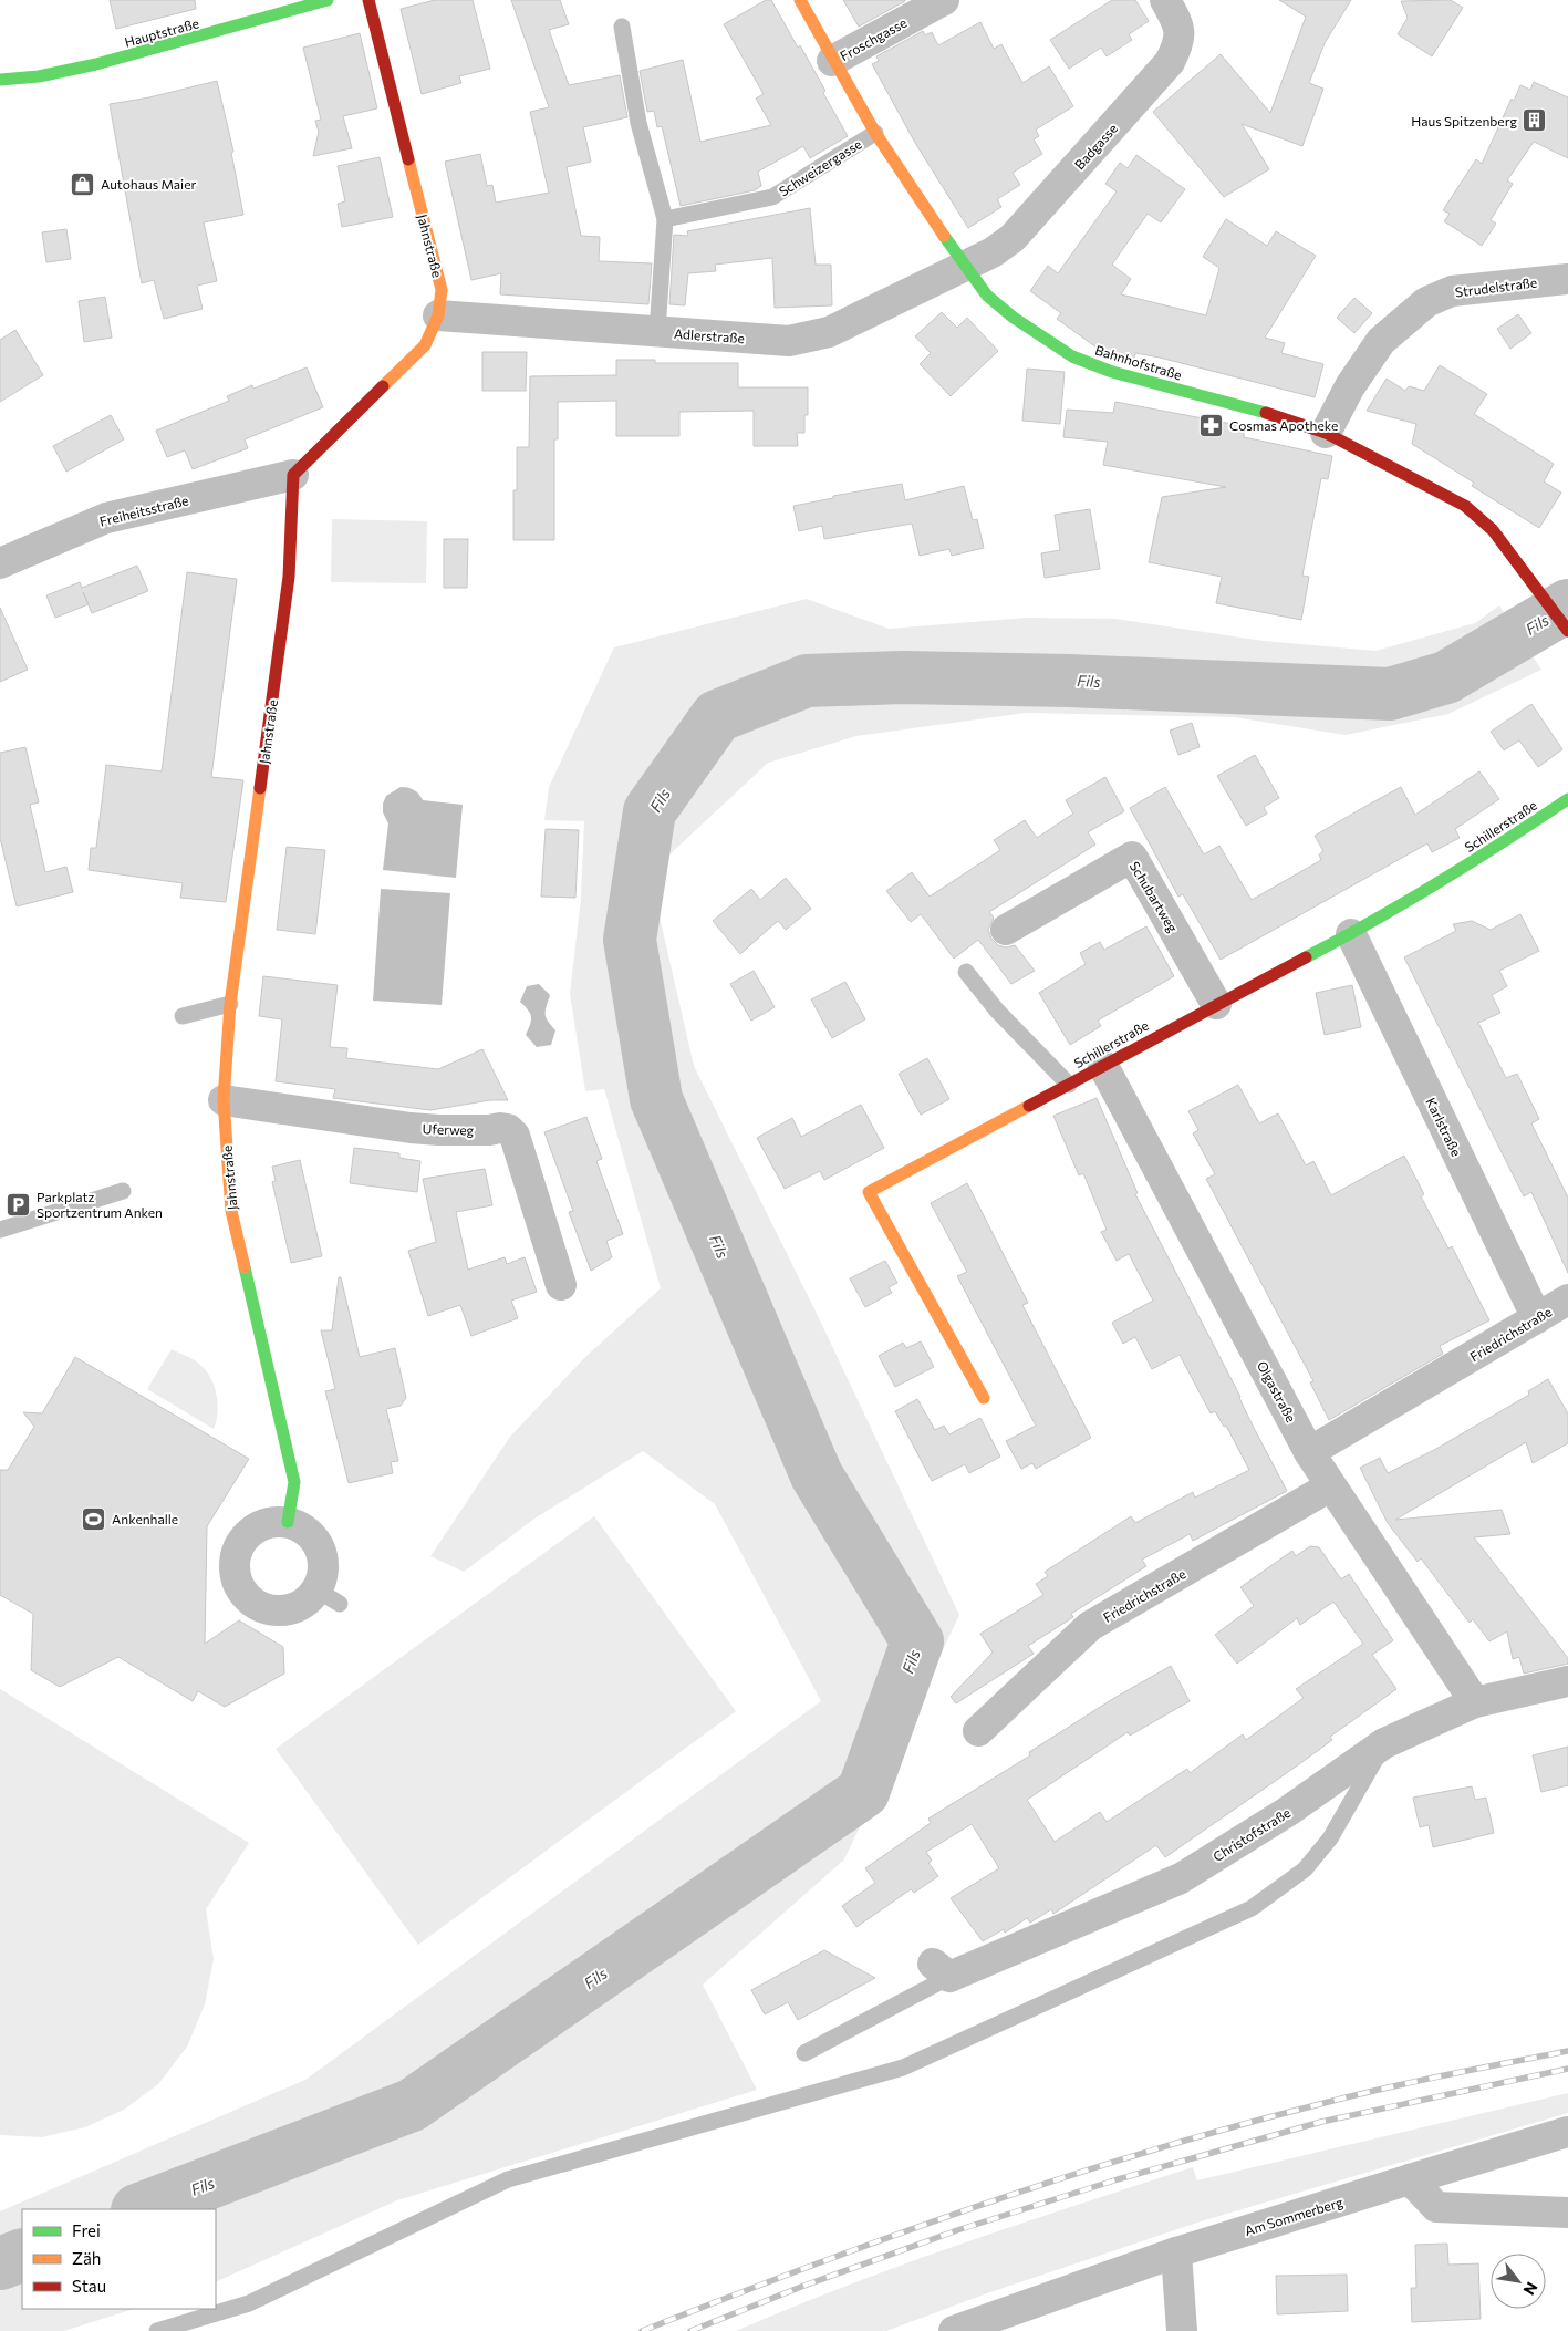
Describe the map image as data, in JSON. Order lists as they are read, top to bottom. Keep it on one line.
{"streets":{"street":["Hauptstraße","Froschgasse","Badgasse","Jahnstraße","Strudelstraße","Adlerstraße","Bahnhofstraße","Freiheitsstraße","Schillerstraße","Schubartweg","Karlstraße","Uferweg","Friedrichstraße","Olgastraße","Christofstraße","Am Sommerberg"],"lane":["Schweizergasse"]},"crossings":[["Froschgasse","Bahnhofstraße"],["Badgasse","Adlerstraße"],["Badgasse","Bahnhofstraße"],["Schweizergasse","Bahnhofstraße"],["Jahnstraße","Adlerstraße"],["Jahnstraße","Freiheitsstraße"],["Jahnstraße","Uferweg"],["Strudelstraße","Bahnhofstraße"],["Adlerstraße","Bahnhofstraße"],["Schillerstraße","Schubartweg"],["Schillerstraße","Karlstraße"],["Schillerstraße","Olgastraße"],["Karlstraße","Friedrichstraße"],["Friedrichstraße","Olgastraße"],["Olgastraße","Christofstraße"]],"water":["Fils"],"places":{"building":["Haus Spitzenberg"],"shop":["Autohaus Maier"],"pharmacy":["Cosmas Apotheke"],"parking":["Parkplatz Sportzentrum Anken"],"sports":["Ankenhalle"]},"legend":["Frei","Zäh","Stau"],"north":"bottom right"}
